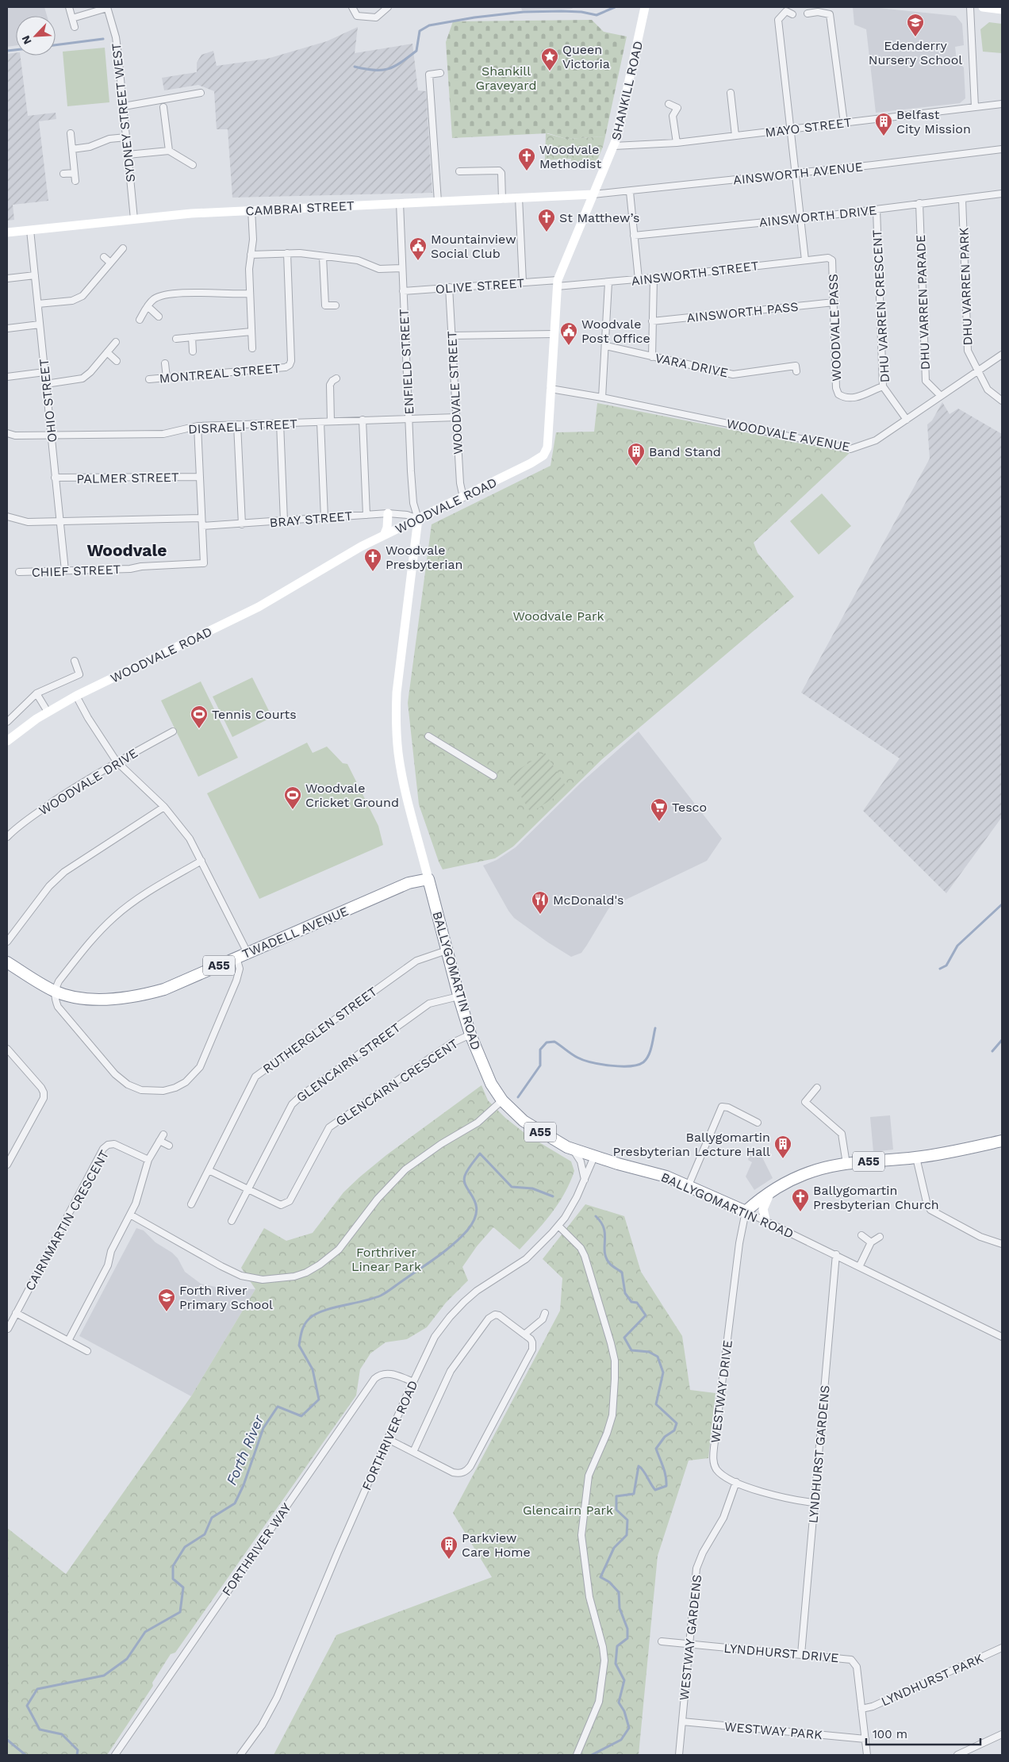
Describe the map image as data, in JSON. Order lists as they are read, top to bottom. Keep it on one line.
{"streets":{"highway":["TWADELL AVENUE","A55","BALLYGOMARTIN ROAD"],"main road":["SHANKILL ROAD","CAMBRAI STREET","WOODVALE ROAD"],"street":["SYDNEY STREET WEST","MAYO STREET","AINSWORTH AVENUE","AINSWORTH DRIVE","AINSWORTH STREET","OLIVE STREET","DHU VARREN PARK","DHU VARREN PARADE","DHU VARREN CRESCENT","AINSWORTH PASS","WOODVALE PASS","ENFIELD STREET","VARA DRIVE","MONTREAL STREET","WOODVALE STREET","OHIO STREET","DISRAELI STREET","WOODVALE AVENUE","PALMER STREET","BRAY STREET","CHIEF STREET","WOODVALE DRIVE","RUTHERGLEN STREET","GLENCAIRN STREET","GLENCAIRN CRESCENT","CAIRNMARTIN CRESCENT","WESTWAY DRIVE","FORTHRIVER ROAD","LYNDHURST GARDENS","FORTHRIVER WAY","WESTWAY GARDENS","LYNDHURST DRIVE","LYNDHURST PARK","WESTWAY PARK"]},"crossings":[["SHANKILL ROAD","MAYO STREET"],["SHANKILL ROAD","AINSWORTH AVENUE"],["SHANKILL ROAD","CAMBRAI STREET"],["SHANKILL ROAD","WOODVALE ROAD"],["SYDNEY STREET WEST","CAMBRAI STREET"],["AINSWORTH AVENUE","CAMBRAI STREET"],["AINSWORTH AVENUE","WOODVALE ROAD"],["CAMBRAI STREET","ENFIELD STREET"],["CAMBRAI STREET","OHIO STREET"],["CAMBRAI STREET","WOODVALE ROAD"],["AINSWORTH DRIVE","DHU VARREN PARK"],["AINSWORTH DRIVE","DHU VARREN PARADE"],["AINSWORTH DRIVE","DHU VARREN CRESCENT"],["AINSWORTH STREET","OLIVE STREET"],["AINSWORTH STREET","WOODVALE PASS"],["AINSWORTH STREET","WOODVALE ROAD"],["OLIVE STREET","ENFIELD STREET"],["OLIVE STREET","WOODVALE STREET"],["OLIVE STREET","WOODVALE ROAD"],["DHU VARREN PARK","WOODVALE AVENUE"],["DHU VARREN PARADE","WOODVALE AVENUE"],["DHU VARREN CRESCENT","WOODVALE PASS"],["DHU VARREN CRESCENT","WOODVALE AVENUE"],["AINSWORTH PASS","WOODVALE PASS"],["ENFIELD STREET","DISRAELI STREET"],["ENFIELD STREET","WOODVALE ROAD"],["ENFIELD STREET","BRAY STREET"],["ENFIELD STREET","BALLYGOMARTIN ROAD"],["WOODVALE STREET","DISRAELI STREET"],["WOODVALE STREET","WOODVALE ROAD"],["OHIO STREET","DISRAELI STREET"],["OHIO STREET","PALMER STREET"],["OHIO STREET","CHIEF STREET"],["WOODVALE AVENUE","WOODVALE ROAD"],["WOODVALE ROAD","BRAY STREET"],["WOODVALE ROAD","BALLYGOMARTIN ROAD"],["BRAY STREET","CHIEF STREET"],["BRAY STREET","BALLYGOMARTIN ROAD"],["TWADELL AVENUE","BALLYGOMARTIN ROAD"],["A55","BALLYGOMARTIN ROAD"],["A55","WESTWAY DRIVE"],["BALLYGOMARTIN ROAD","RUTHERGLEN STREET"],["BALLYGOMARTIN ROAD","GLENCAIRN STREET"],["BALLYGOMARTIN ROAD","GLENCAIRN CRESCENT"],["BALLYGOMARTIN ROAD","WESTWAY DRIVE"],["BALLYGOMARTIN ROAD","FORTHRIVER ROAD"],["BALLYGOMARTIN ROAD","LYNDHURST GARDENS"],["RUTHERGLEN STREET","GLENCAIRN CRESCENT"],["GLENCAIRN STREET","GLENCAIRN CRESCENT"],["WESTWAY DRIVE","LYNDHURST GARDENS"],["WESTWAY DRIVE","WESTWAY GARDENS"],["FORTHRIVER ROAD","FORTHRIVER WAY"],["LYNDHURST GARDENS","LYNDHURST DRIVE"],["WESTWAY GARDENS","LYNDHURST DRIVE"],["WESTWAY GARDENS","WESTWAY PARK"],["LYNDHURST DRIVE","LYNDHURST PARK"],["LYNDHURST DRIVE","WESTWAY PARK"]],"districts":["Woodvale"],"water":["Forth River"],"parks":["Shankill Graveyard","Woodvale Park","Forthriver Linear Park","Glencairn Park"],"places":{"school or university":["Edenderry Nursery School","Forth River Primary School"],"place":["Queen Victoria"],"building":["Belfast City Mission","Band Stand","Ballygomartin Presbyterian Lecture Hall","Parkview Care Home"],"church":["Woodvale Methodist","St Matthew’s","Woodvale Presbyterian","Ballygomartin Presbyterian Church"],"public building":["Mountainview Social Club","Woodvale Post Office"],"sports":["Tennis Courts","Woodvale Cricket Ground"],"supermarket":["Tesco"],"restaurant":["McDonald's"]},"scale_bar":"100 m","north":"bottom left"}
